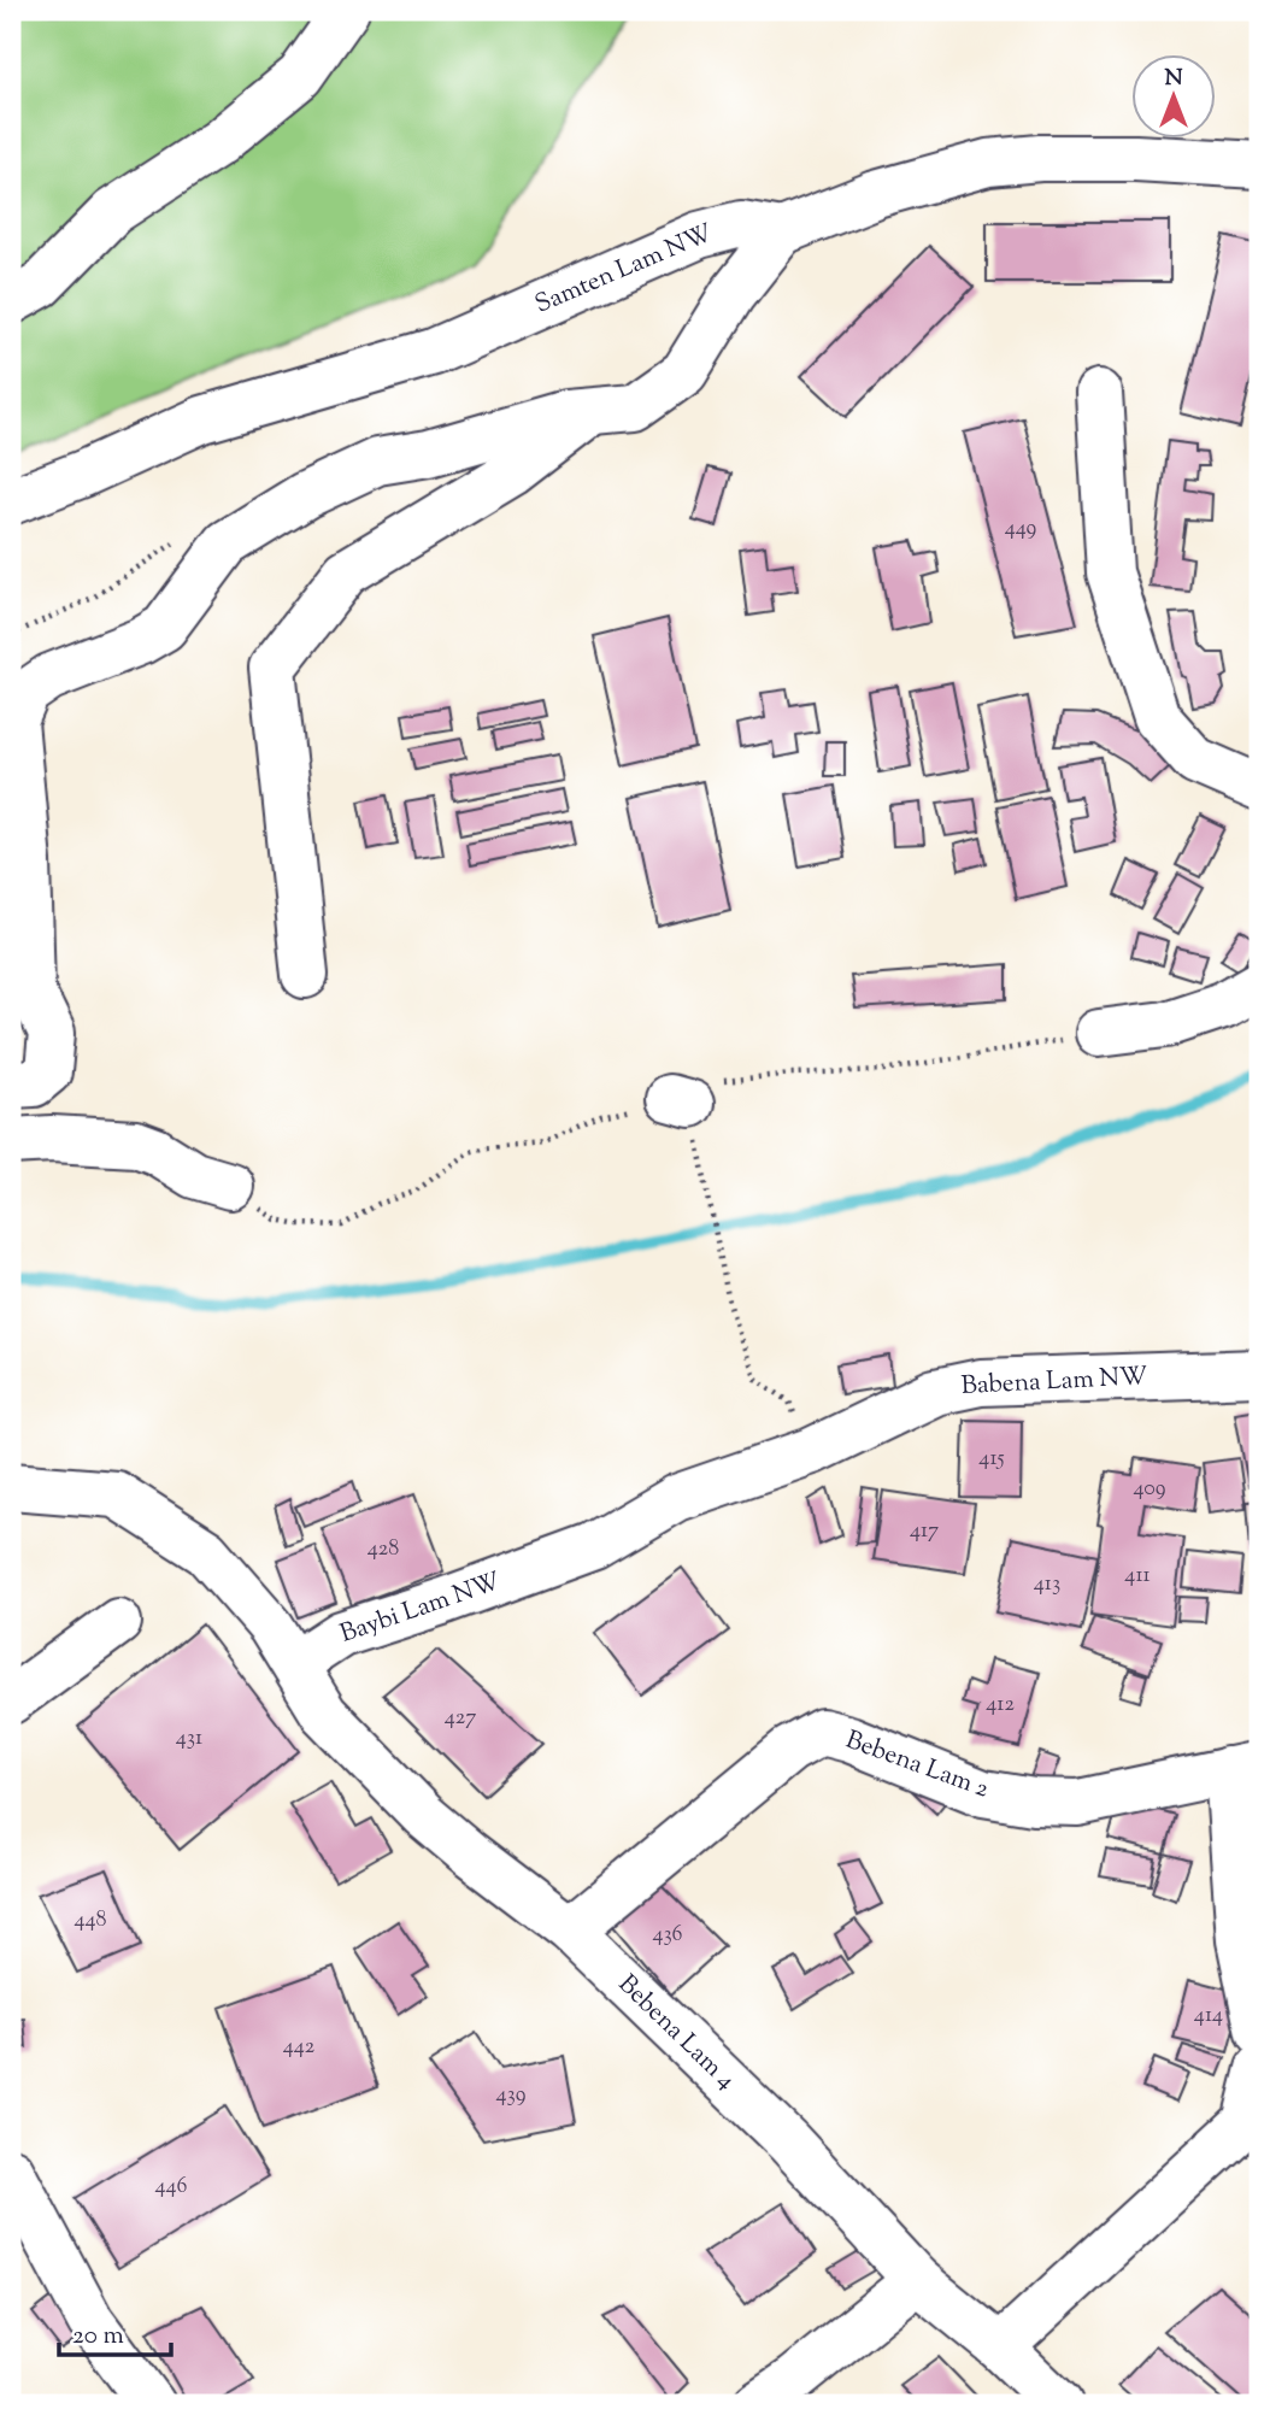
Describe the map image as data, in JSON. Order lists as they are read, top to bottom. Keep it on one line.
{"streets":{"street":["Samten Lam NW","Babena Lam NW","Baybi Lam NW","Bebena Lam 2","Bebena Lam 4"]},"crossings":[["Babena Lam NW","Baybi Lam NW"],["Baybi Lam NW","Bebena Lam 4"],["Bebena Lam 2","Bebena Lam 4"]],"house_numbers":["449","415","409","417","428","411","413","412","427","431","448","436","414","442","439","446"],"scale_bar":"20 m","north":"top"}
